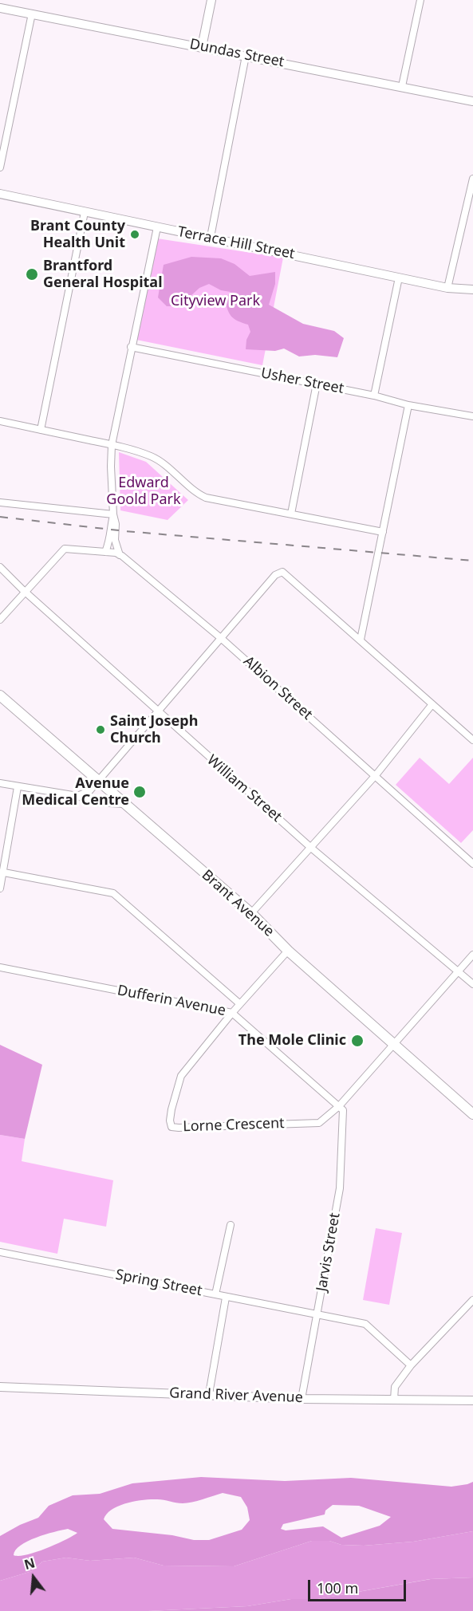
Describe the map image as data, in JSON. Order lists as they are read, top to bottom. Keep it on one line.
{"streets":{"main road":["Brant Avenue"],"street":["Dundas Street","Terrace Hill Street","Usher Street","Albion Street","William Street","Dufferin Avenue","Lorne Crescent","Jarvis Street","Spring Street","Grand River Avenue"]},"crossings":[["Albion Street","William Street"],["William Street","Lorne Crescent"],["Brant Avenue","Lorne Crescent"],["Dufferin Avenue","Lorne Crescent"],["Dufferin Avenue","Jarvis Street"],["Lorne Crescent","Jarvis Street"],["Jarvis Street","Spring Street"],["Jarvis Street","Grand River Avenue"]],"parks":["Cityview Park","Edward Goold Park"],"places":["Brant County Health Unit","Brantford General Hospital","Saint Joseph Church","Avenue Medical Centre","The Mole Clinic"],"scale_bar":"100 m","north":"top"}
